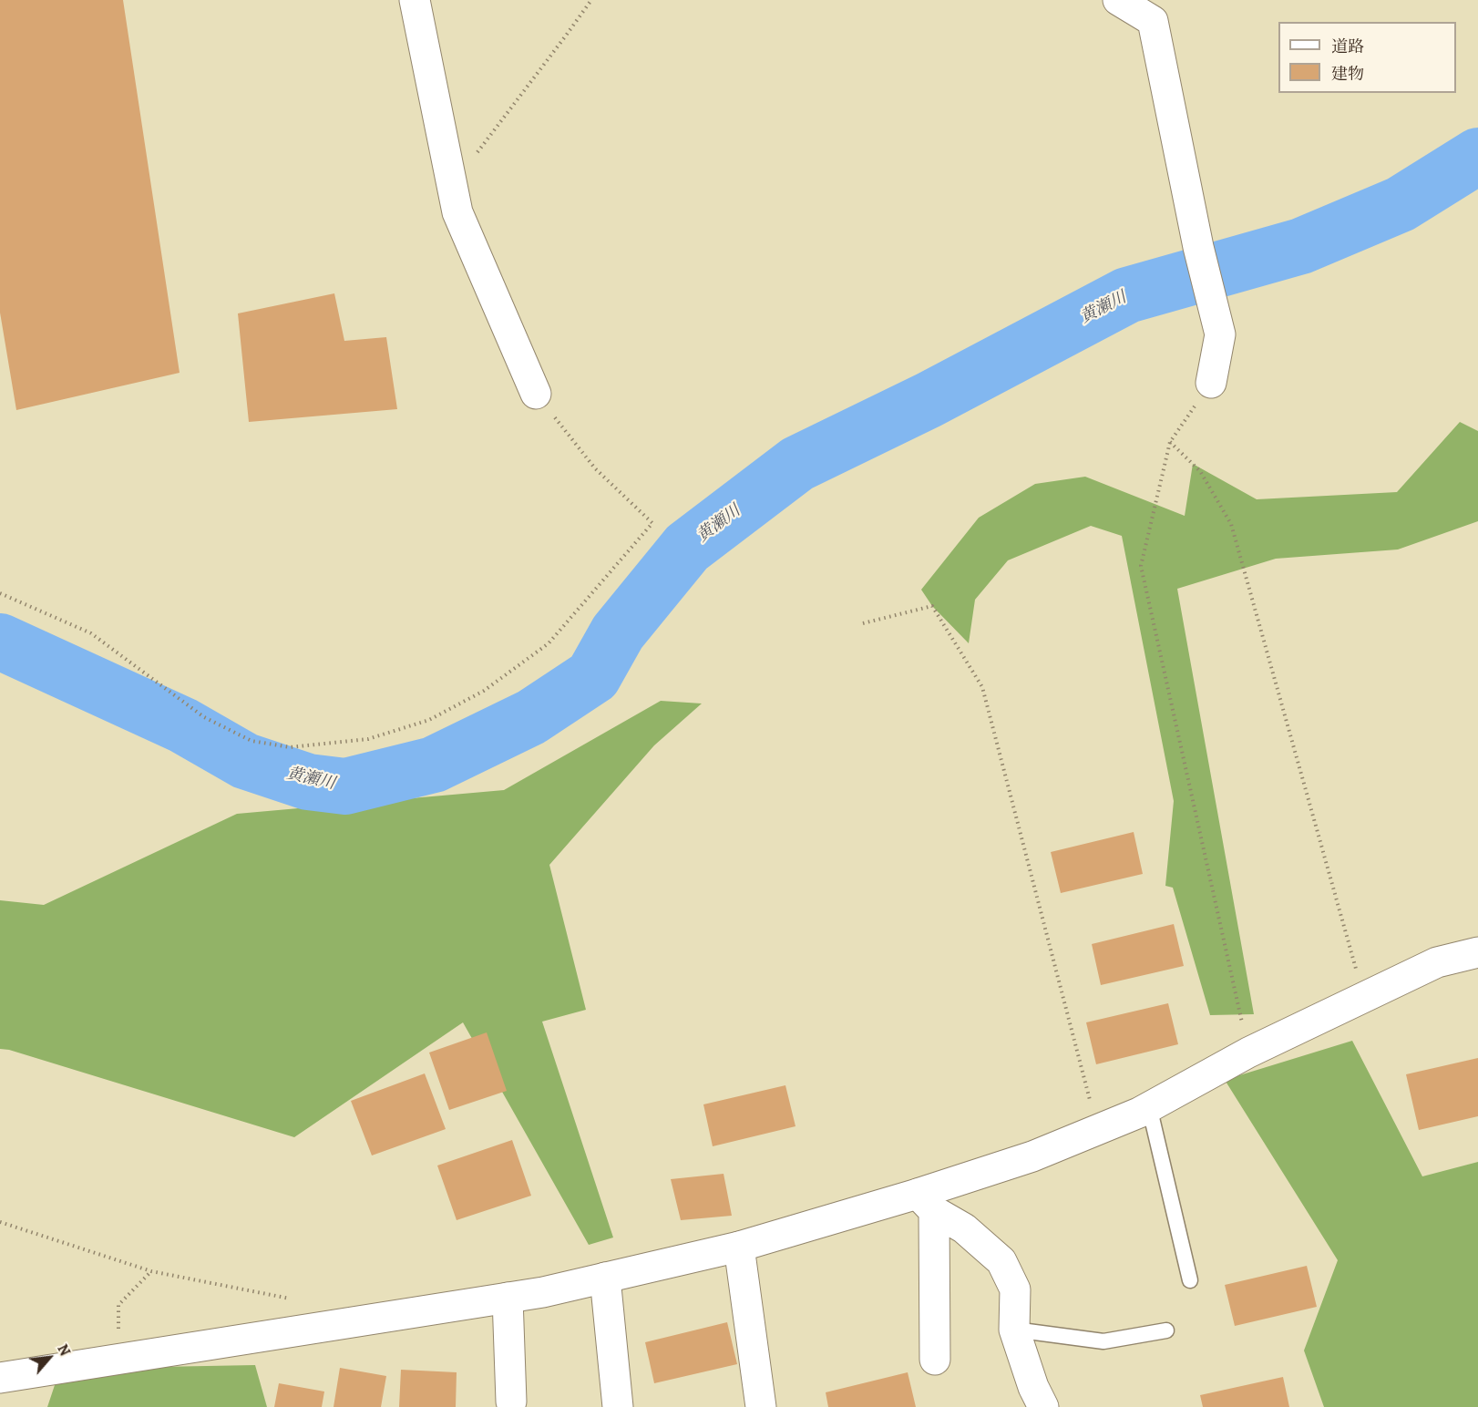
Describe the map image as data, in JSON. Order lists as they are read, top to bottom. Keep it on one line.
{"water":["黄瀬川"],"legend":["道路","建物"],"north":"top right"}
